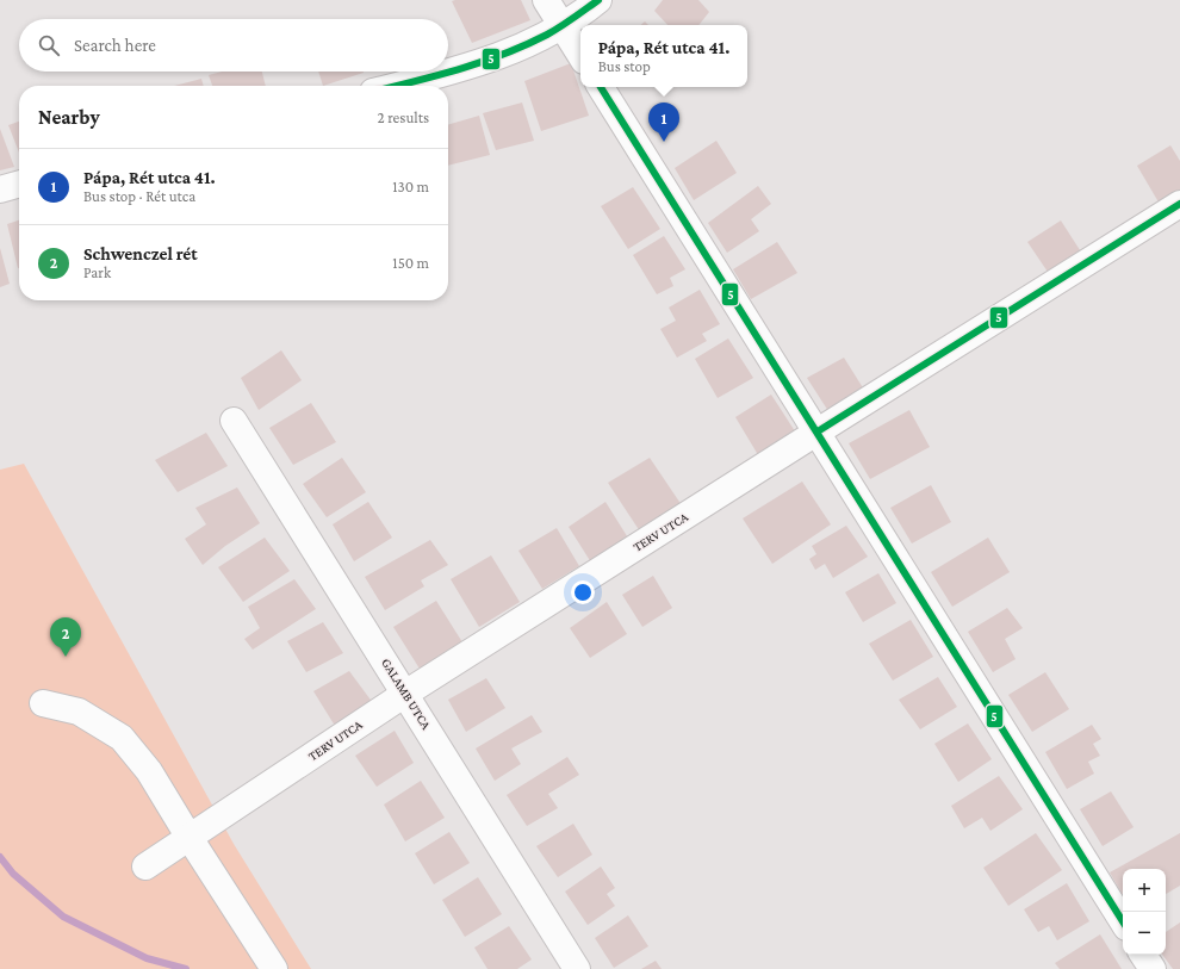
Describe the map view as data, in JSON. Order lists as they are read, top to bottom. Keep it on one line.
{"streets":{"street":["TERV UTCA","GALAMB UTCA"]},"crossings":[["TERV UTCA","GALAMB UTCA"]],"lines":["transit line 5"],"page":{"search":"Search here","popup":["Pápa, Rét utca 41.","Bus stop"],"heading":["Nearby","2 results"],"pins":["1","2"],"list":[{"mark":"1","name":"Pápa, Rét utca 41.","note":"Bus stop · Rét utca","value":"130 m"},{"mark":"2","name":"Schwenczel rét","note":"Park","value":"150 m"}],"map_buttons":["+","−"]}}
